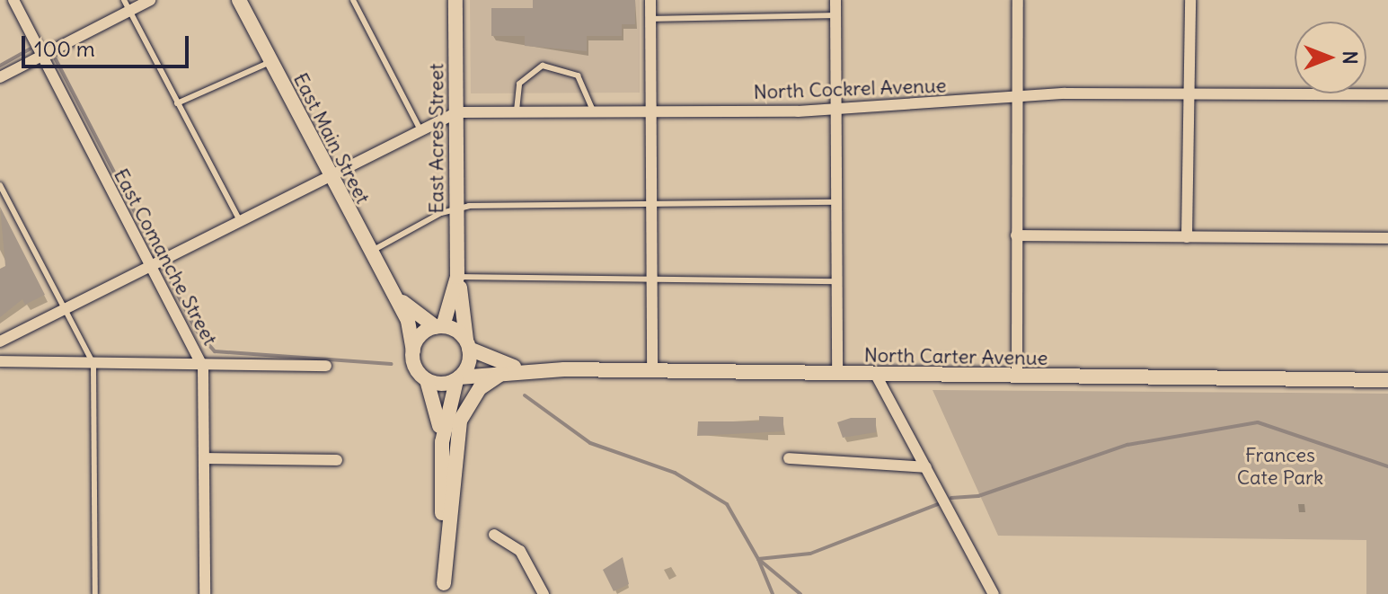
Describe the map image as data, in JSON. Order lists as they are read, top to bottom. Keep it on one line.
{"streets":{"street":["North Cockrel Avenue","East Main Street","East Acres Street","East Comanche Street","North Carter Avenue"]},"crossings":[["North Cockrel Avenue","East Main Street"],["North Cockrel Avenue","East Acres Street"],["North Cockrel Avenue","East Comanche Street"],["East Main Street","East Acres Street"],["East Main Street","North Carter Avenue"],["East Acres Street","North Carter Avenue"]],"parks":["Frances Cate Park"],"scale_bar":"100 m","north":"right"}
